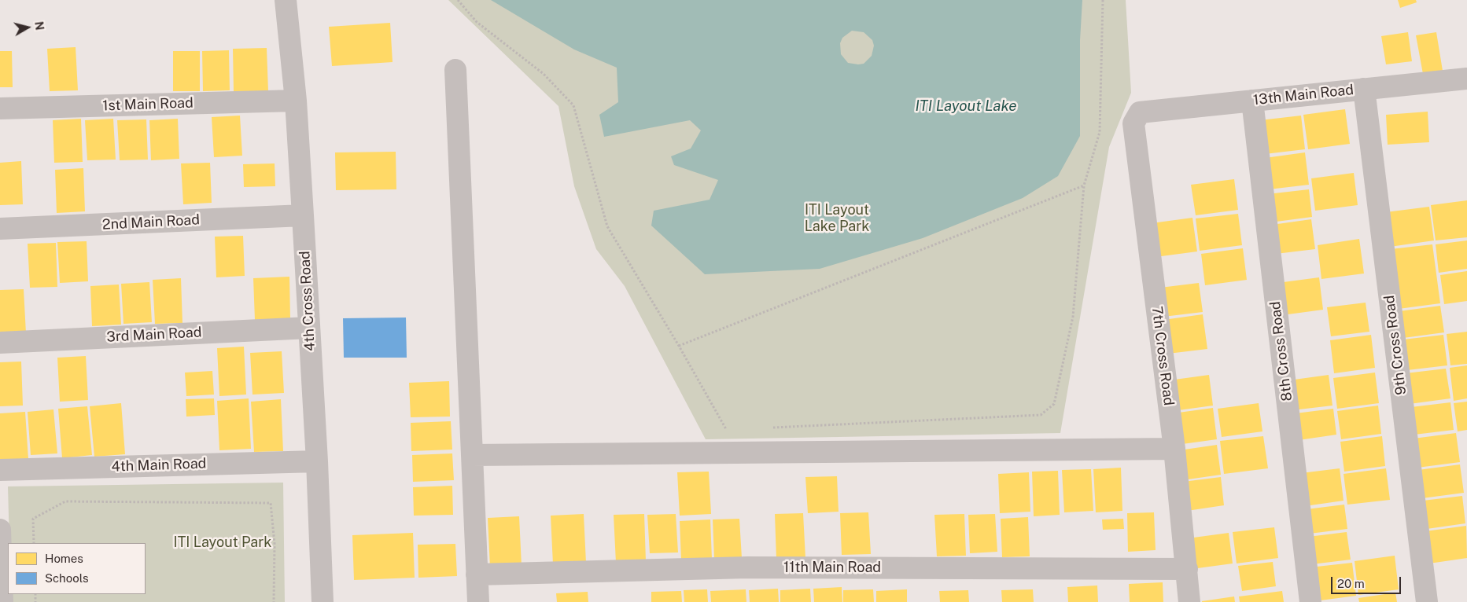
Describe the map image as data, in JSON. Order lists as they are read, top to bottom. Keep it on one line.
{"streets":{"street":["13th Main Road","1st Main Road","2nd Main Road","4th Cross Road","3rd Main Road","9th Cross Road","8th Cross Road","7th Cross Road","4th Main Road","11th Main Road"]},"crossings":[["13th Main Road","9th Cross Road"],["13th Main Road","8th Cross Road"],["13th Main Road","7th Cross Road"],["1st Main Road","4th Cross Road"],["2nd Main Road","4th Cross Road"],["4th Cross Road","3rd Main Road"],["4th Cross Road","4th Main Road"],["7th Cross Road","11th Main Road"]],"water":["ITI Layout Lake"],"parks":["ITI Layout Lake Park","ITI Layout Park"],"legend":["Homes","Schools"],"scale_bar":"20 m","north":"right"}
